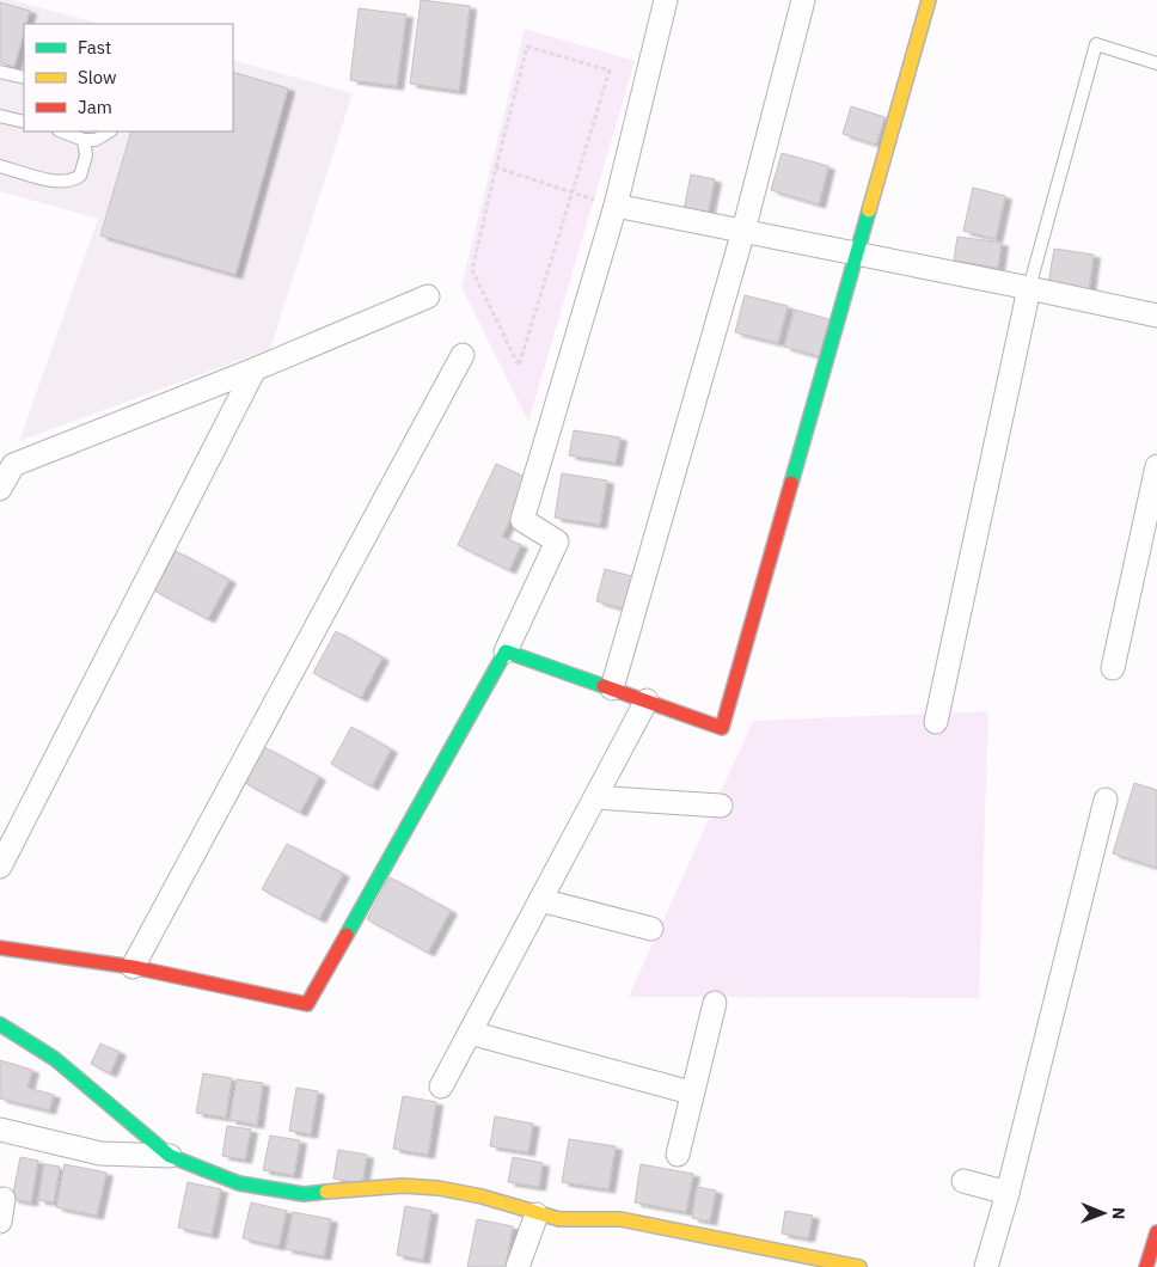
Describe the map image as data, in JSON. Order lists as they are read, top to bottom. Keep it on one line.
{"legend":["Fast","Slow","Jam"],"north":"right"}
